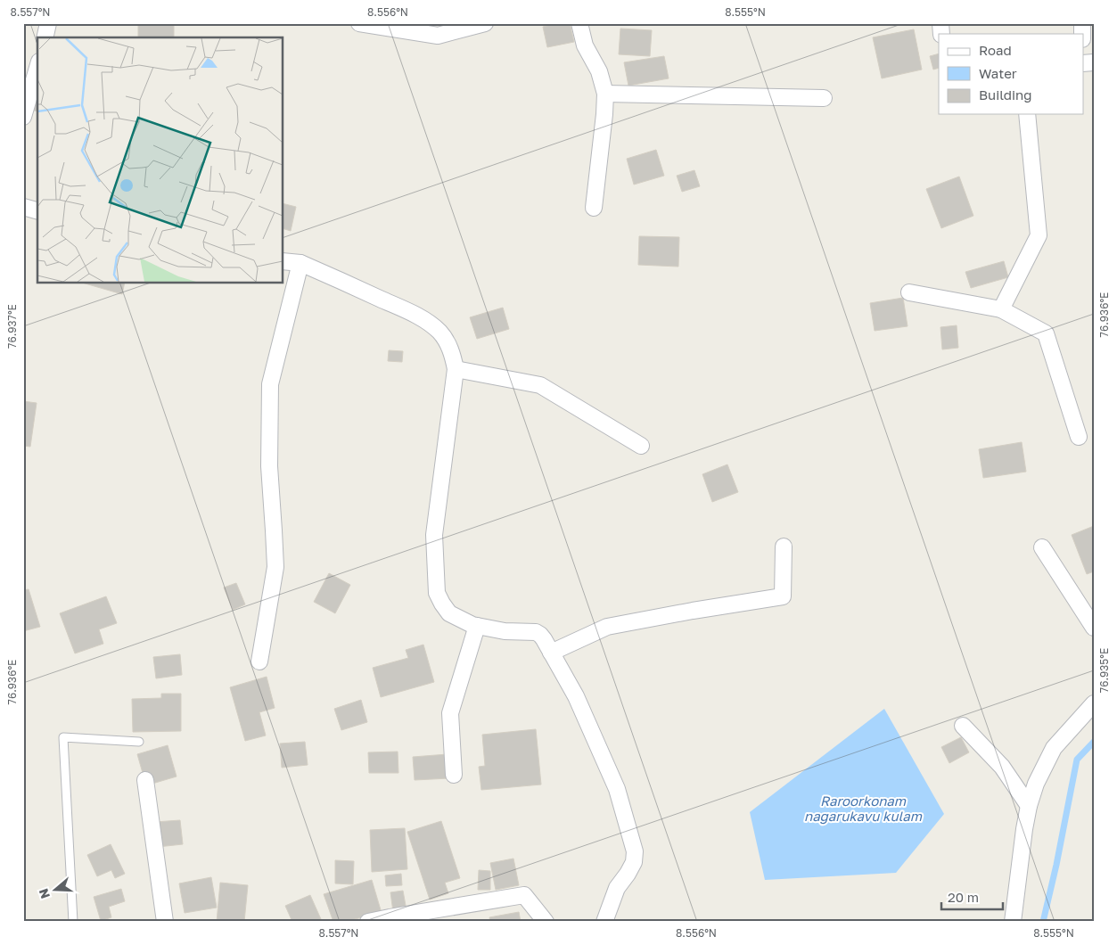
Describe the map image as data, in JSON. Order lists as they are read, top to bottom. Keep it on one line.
{"water":["Raroorkonam nagarukavu kulam"],"legend":["Road","Water","Building"],"scale_bar":"20 m","north":"left","coordinates":["8.557°N","8.556°N","8.555°N","76.936°E","76.937°E","76.935°E"]}
